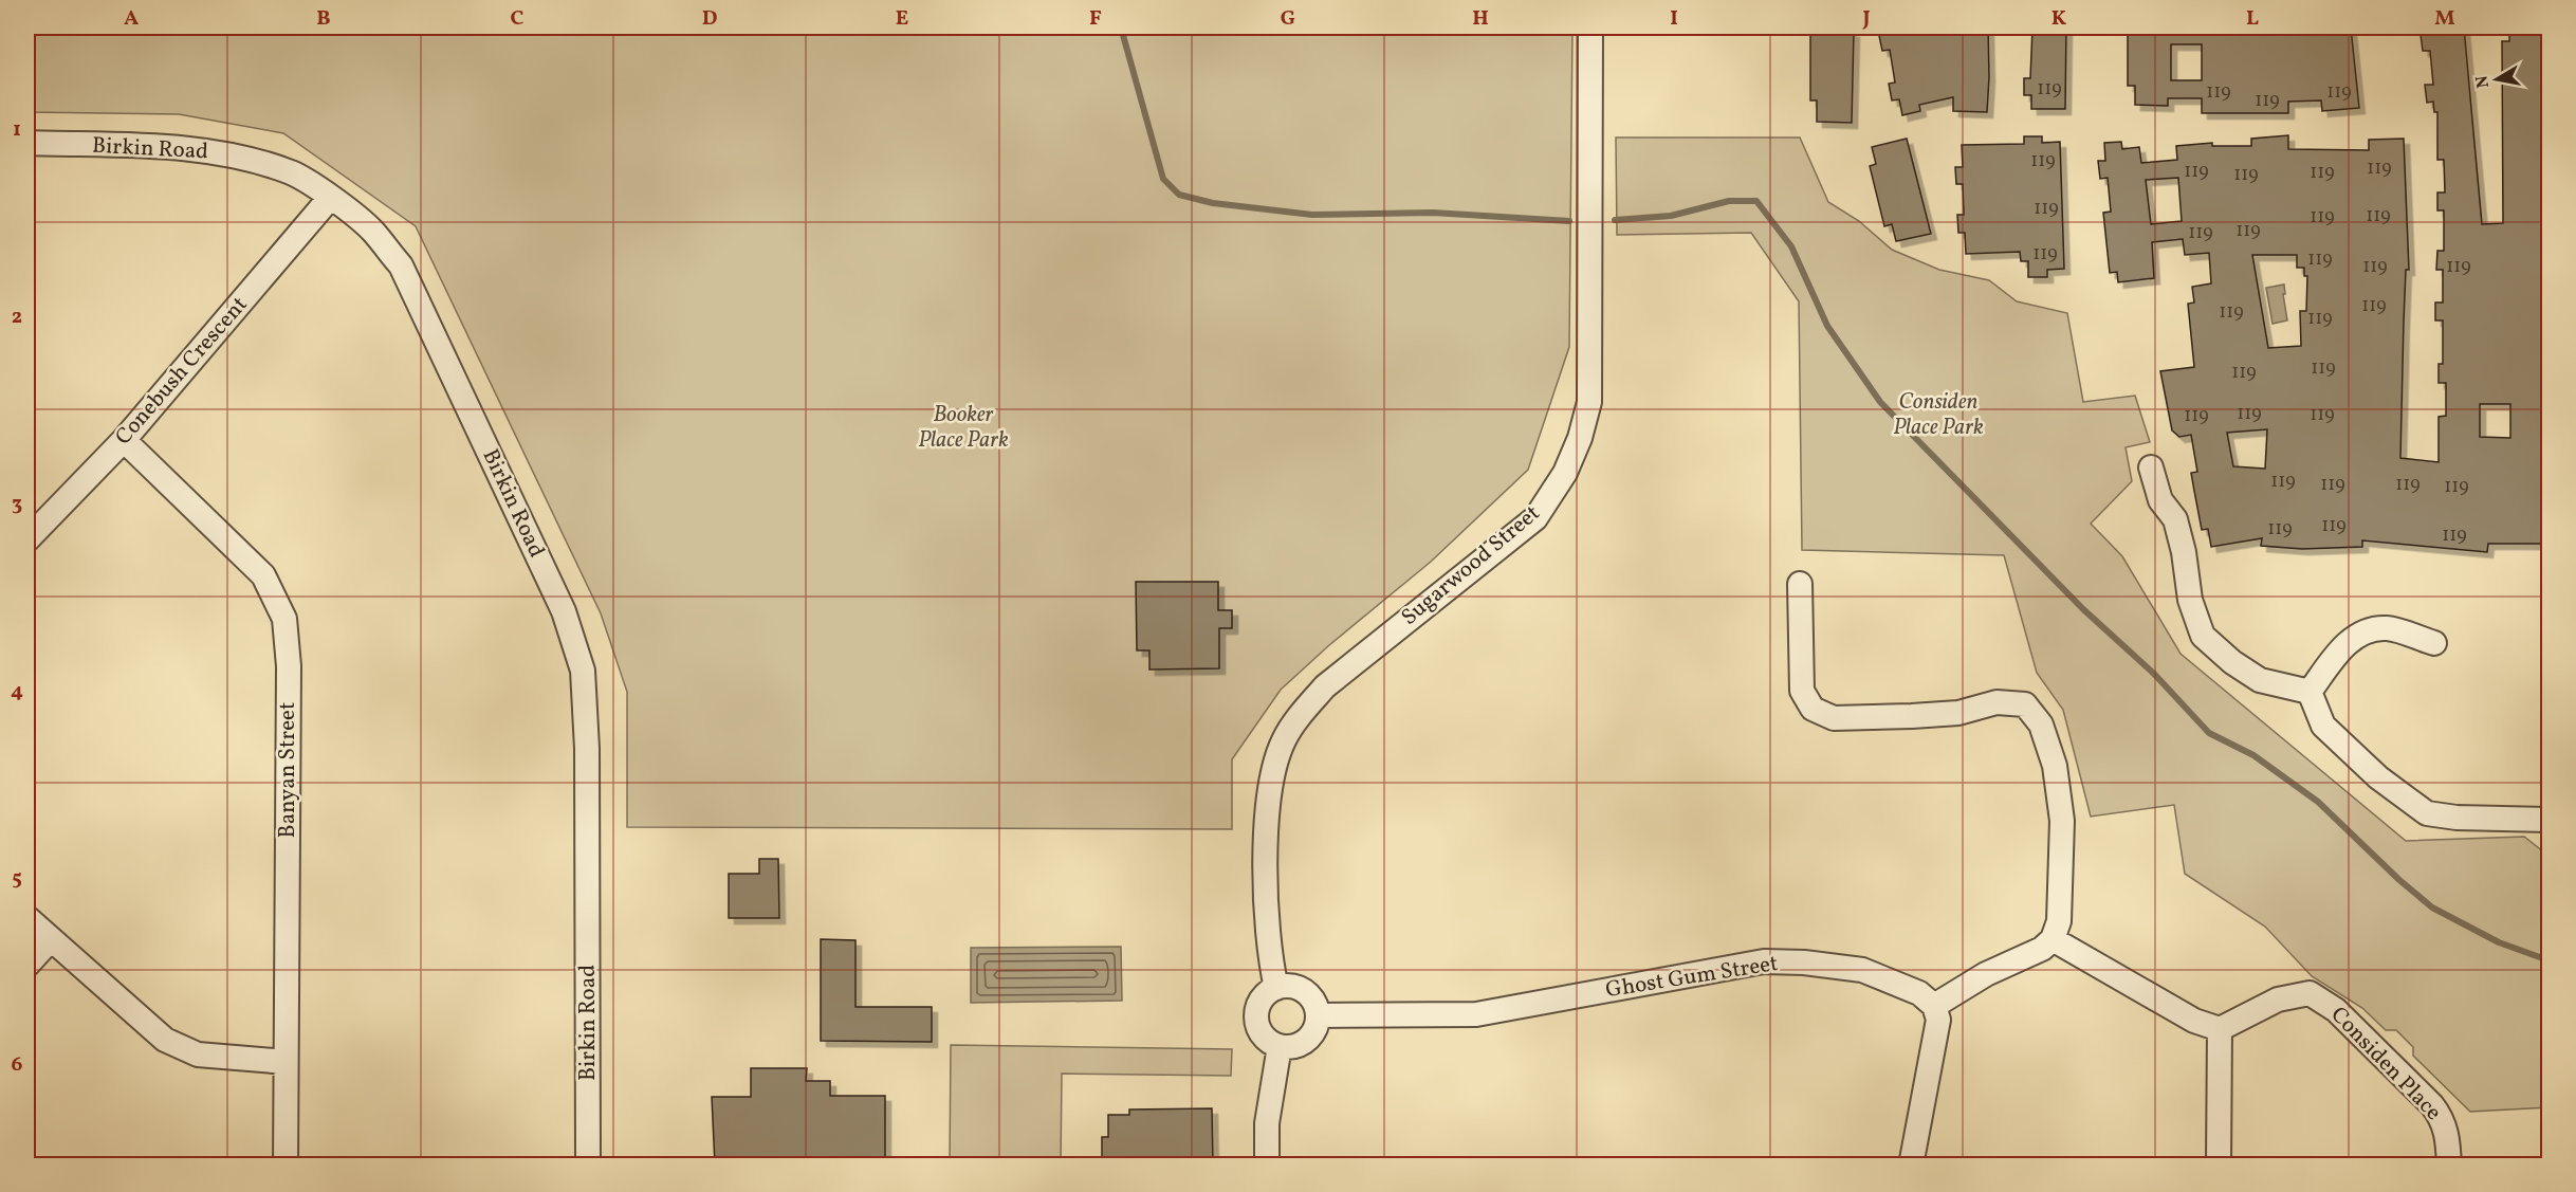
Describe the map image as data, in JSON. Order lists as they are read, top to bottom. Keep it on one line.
{"streets":{"street":["Birkin Road","Conebush Crescent","Sugarwood Street","Banyan Street","Ghost Gum Street","Considen Place"]},"crossings":[["Birkin Road","Conebush Crescent"],["Conebush Crescent","Banyan Street"],["Sugarwood Street","Ghost Gum Street"]],"parks":["Considen Place Park","Booker Place Park"],"house_numbers":["119","119","119","119","119","119","119","119","119","119","119","119","119","119","119","119","119","119","119","119","119","119","119","119","119","119","119","119","119","119","119","119","119"],"north":"left","grid":{"columns":["A","B","C","D","E","F","G","H","I","J","K","L","M"],"rows":["1","2","3","4","5","6"]}}
